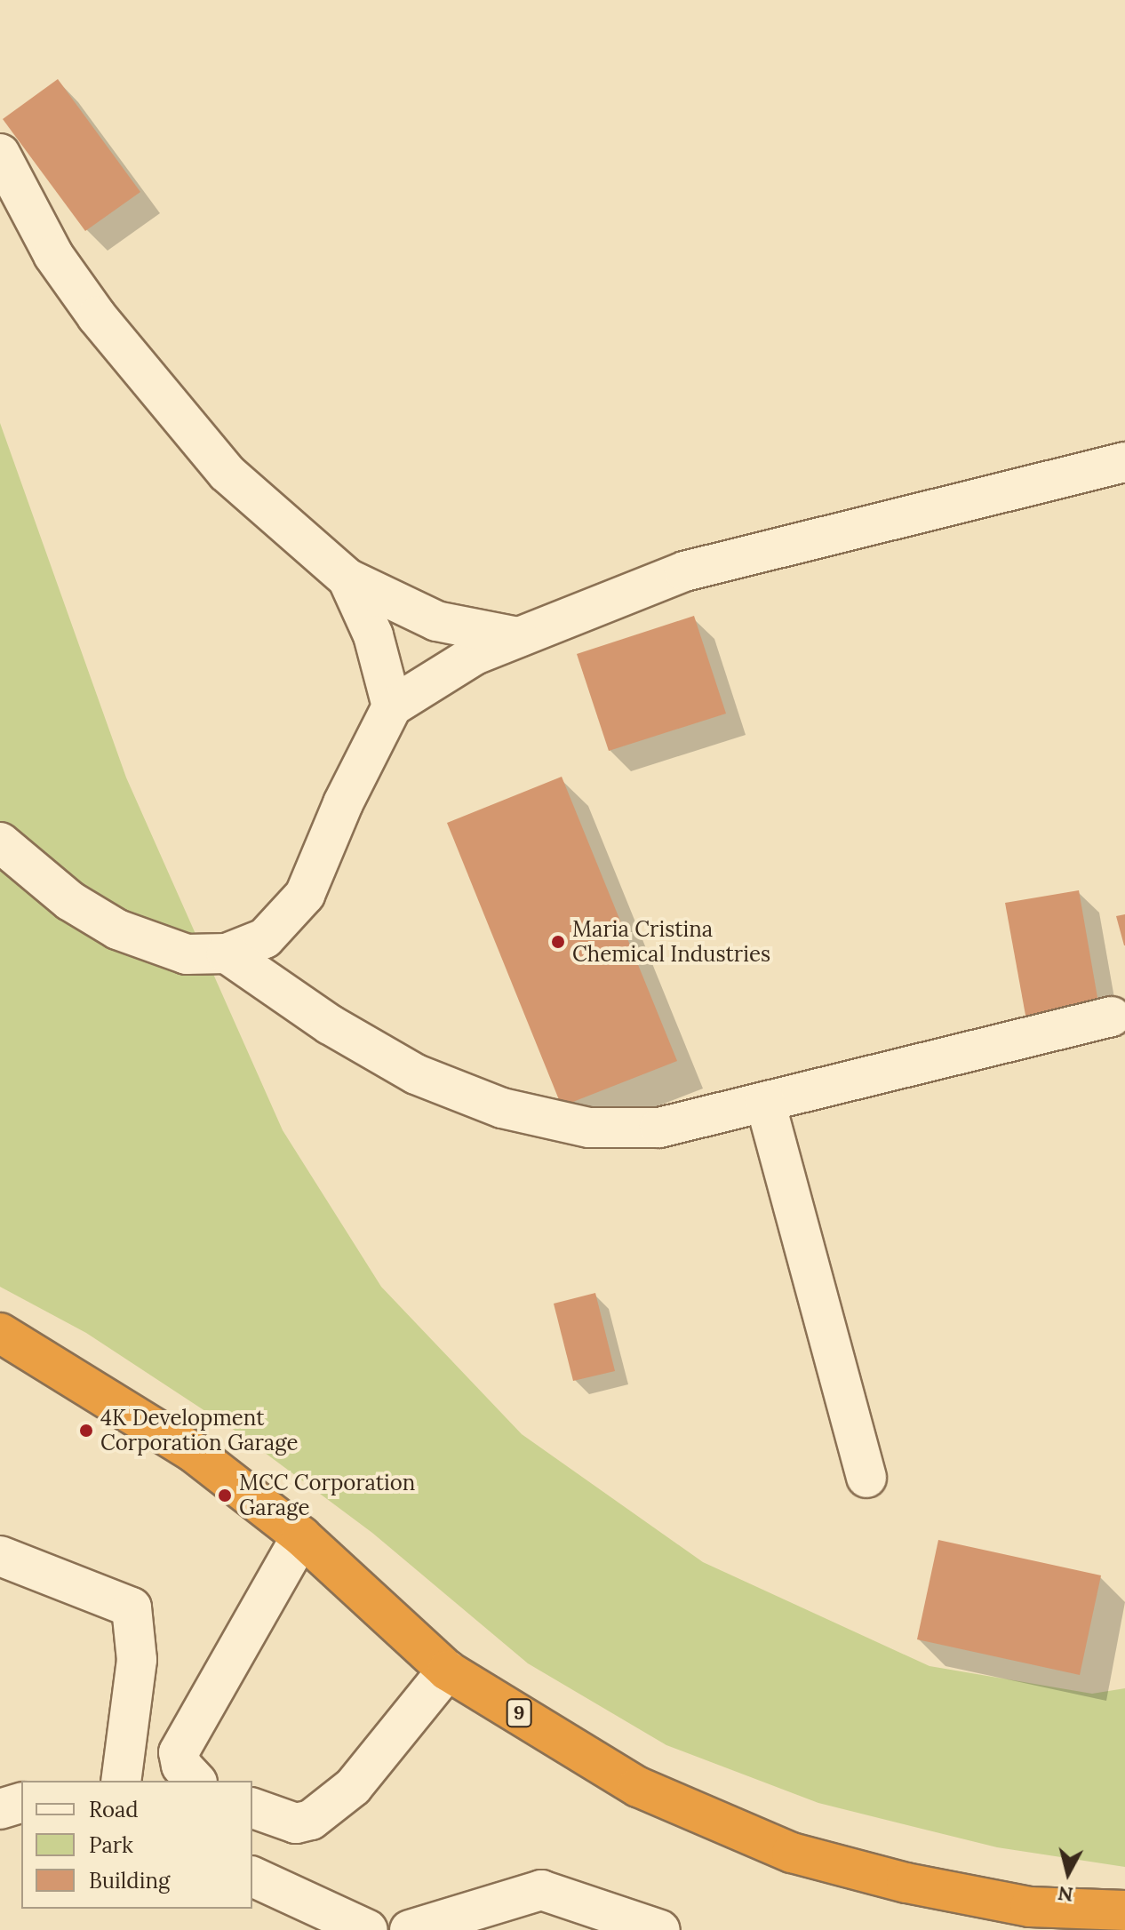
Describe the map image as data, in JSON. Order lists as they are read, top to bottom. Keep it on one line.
{"streets":{"highway":["9"]},"places":["Maria Cristina Chemical Industries","4K Development Corporation Garage","MCC Corporation Garage"],"legend":["Road","Park","Building"],"north":"bottom"}
